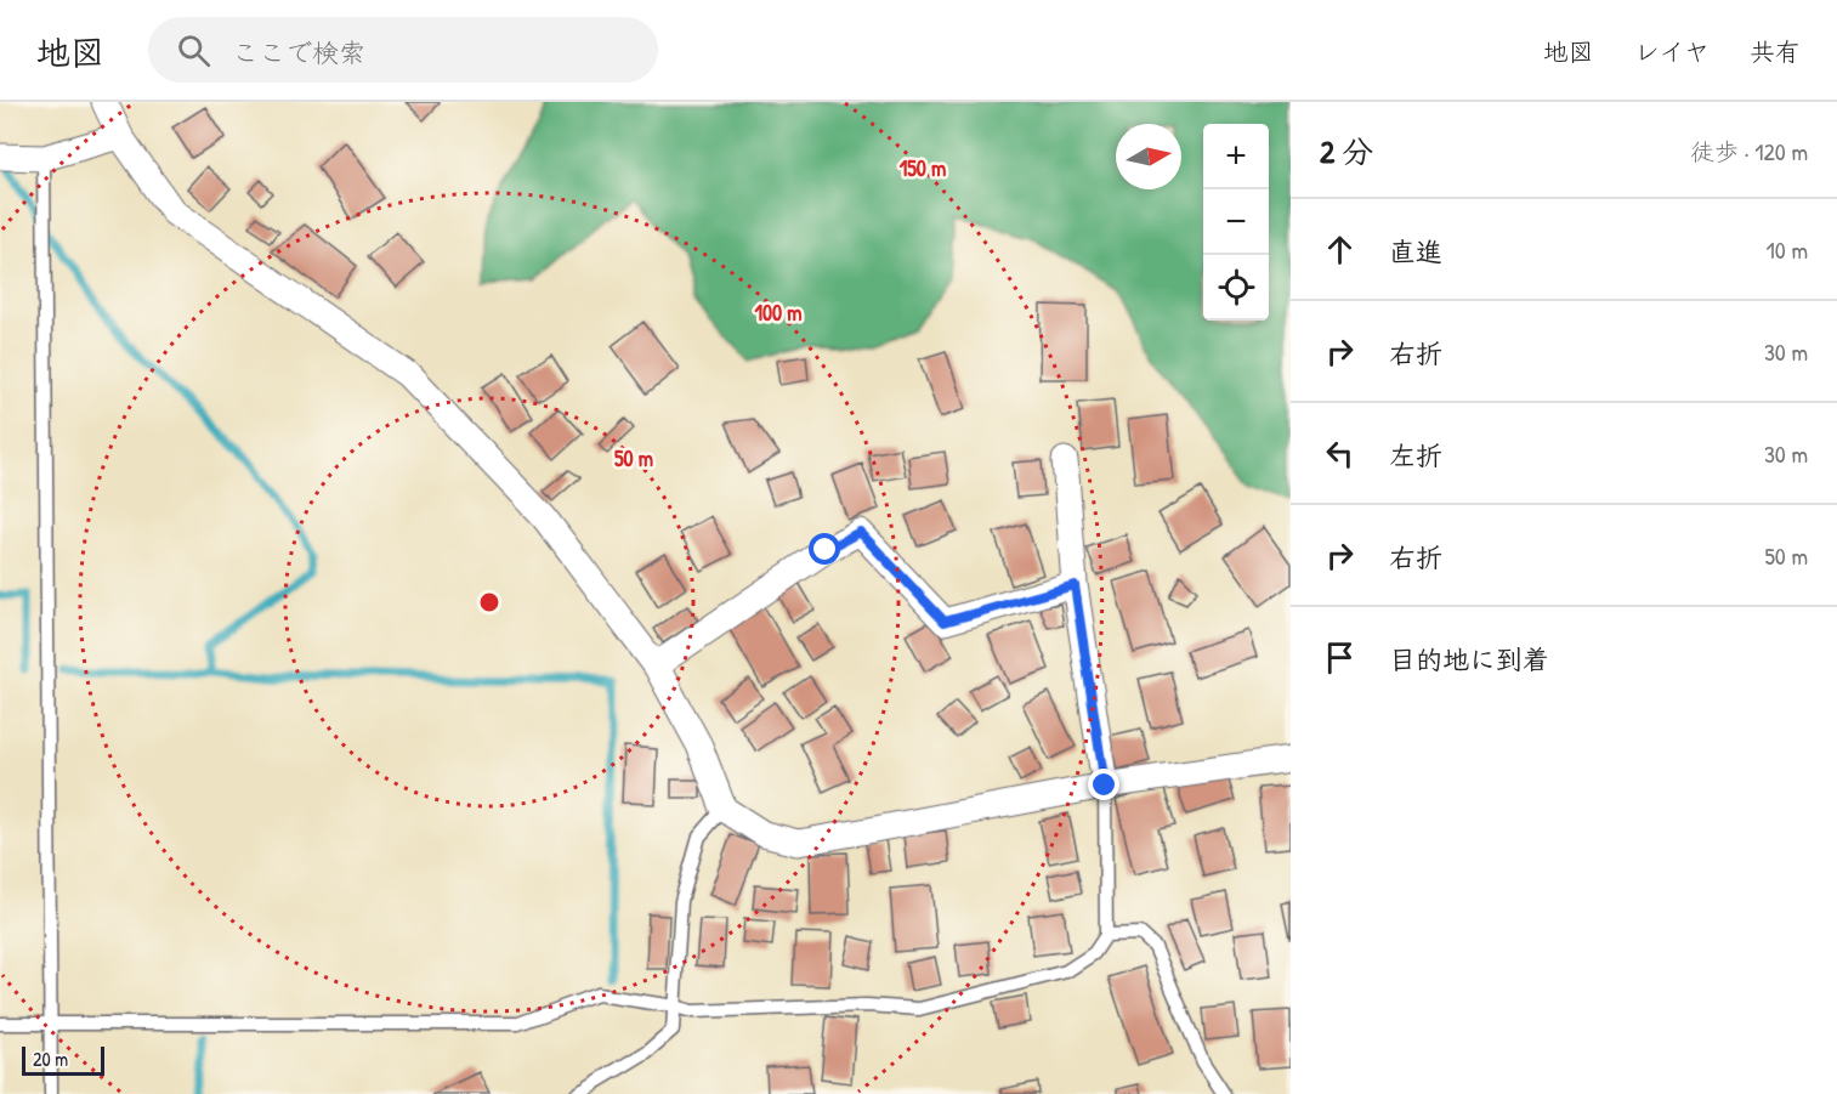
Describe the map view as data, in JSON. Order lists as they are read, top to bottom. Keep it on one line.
{"scale_bar":"20 m","north":"right","page":{"header":"地図","search":"ここで検索","nav":["地図","レイヤ","共有"],"heading":["2 分","徒歩 · 120 m"],"map_buttons":["+","−"],"list":[["直進","10 m"],["右折","30 m"],["左折","30 m"],["右折","50 m"],"目的地に到着"],"scale":"20 m"},"rings":["150 m","100 m","50 m"]}
